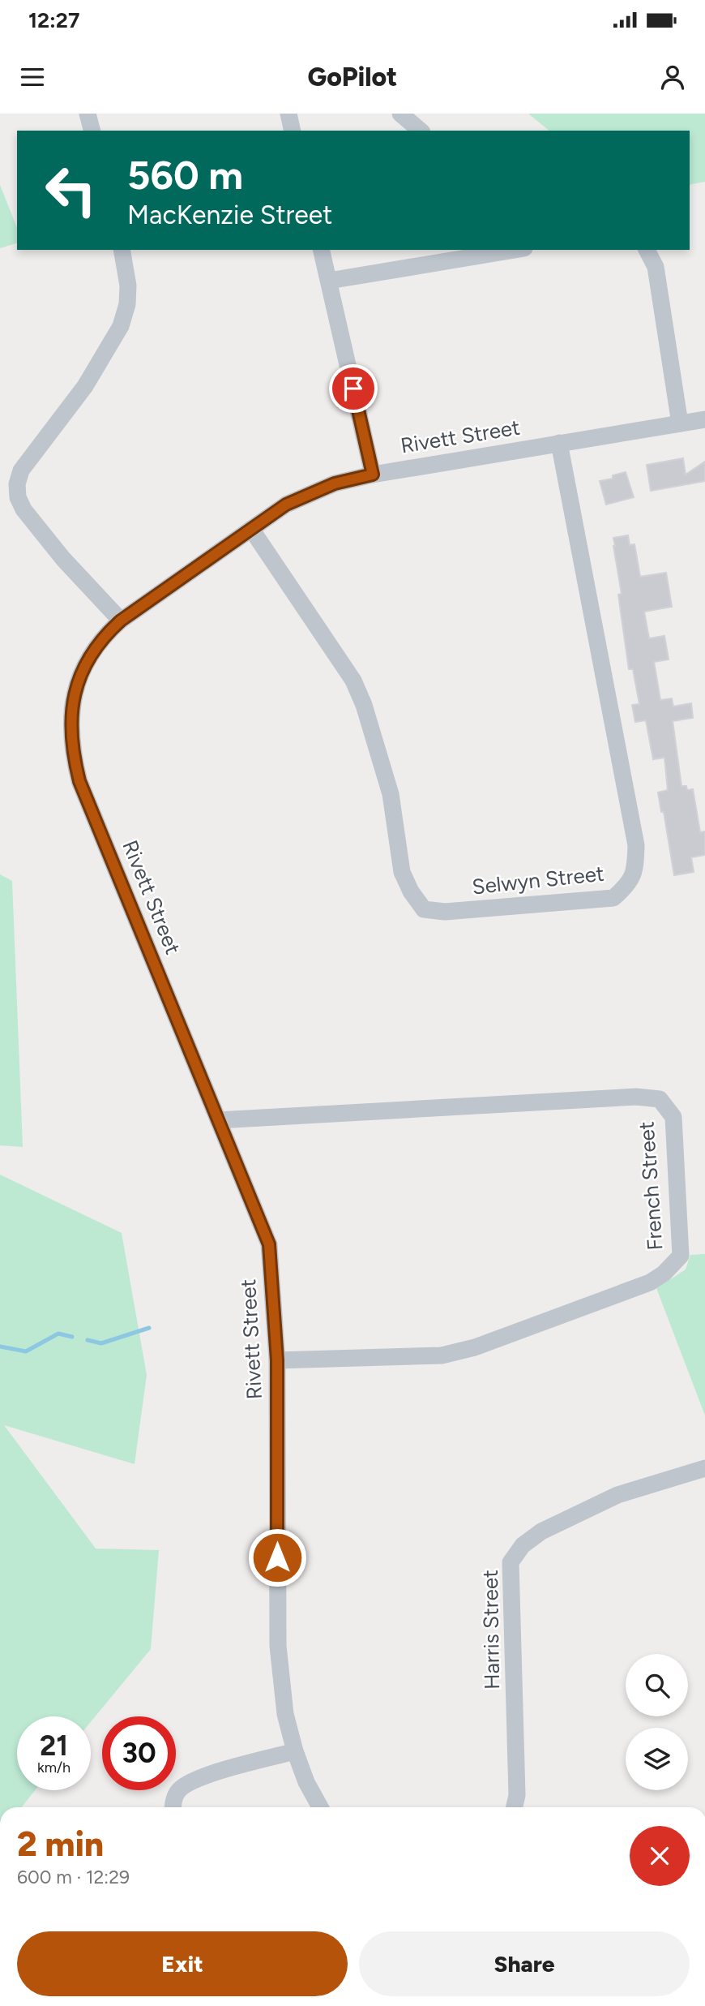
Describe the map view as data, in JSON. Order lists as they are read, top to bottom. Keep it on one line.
{"streets":{"street":["Rivett Street","Selwyn Street","French Street","Harris Street"]},"crossings":[["Rivett Street","Selwyn Street"],["Rivett Street","French Street"]],"page":{"status":"12:27","header":"GoPilot","turn":["560 m","MacKenzie Street"],"speed":"21 km/h","limit":"30","heading":["2 min","600 m · 12:29"],"buttons":["Exit","Share"]}}
